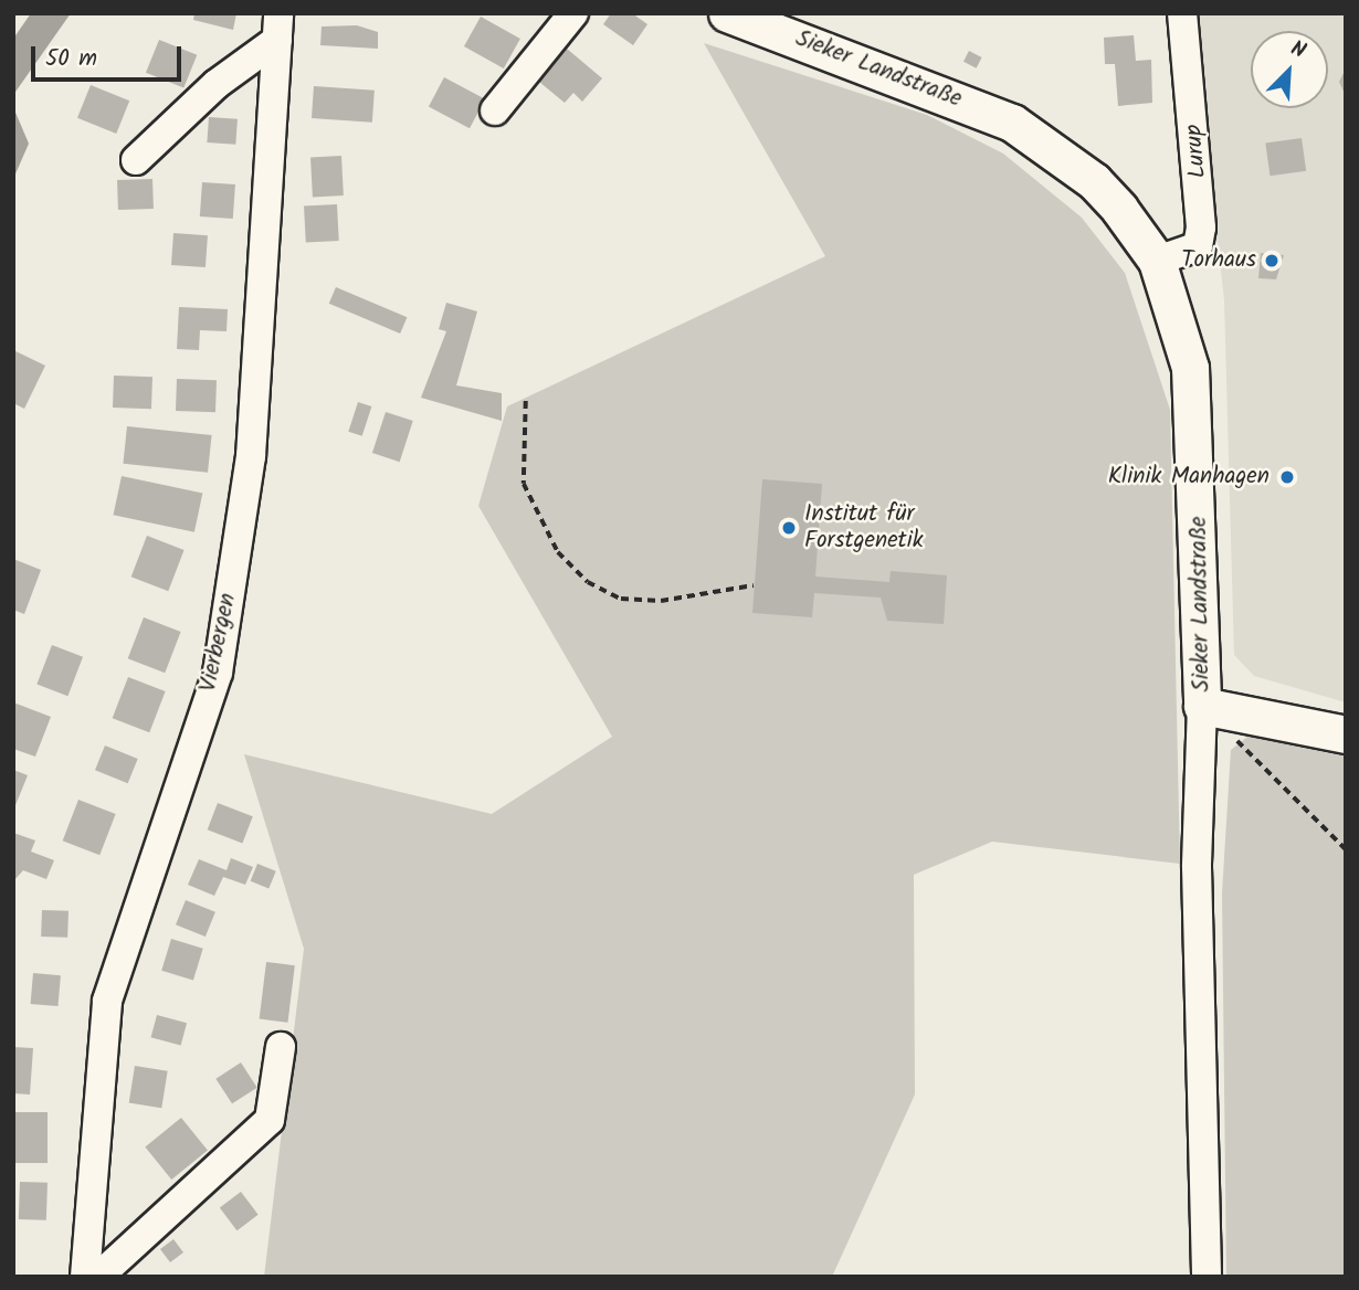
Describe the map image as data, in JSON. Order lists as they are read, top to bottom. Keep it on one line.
{"streets":{"main road":["Sieker Landstraße"],"street":["Lurup","Vierbergen"]},"crossings":[["Sieker Landstraße","Lurup"]],"places":["Torhaus","Klinik Manhagen","Institut für Forstgenetik"],"scale_bar":"50 m","north":"top right"}
